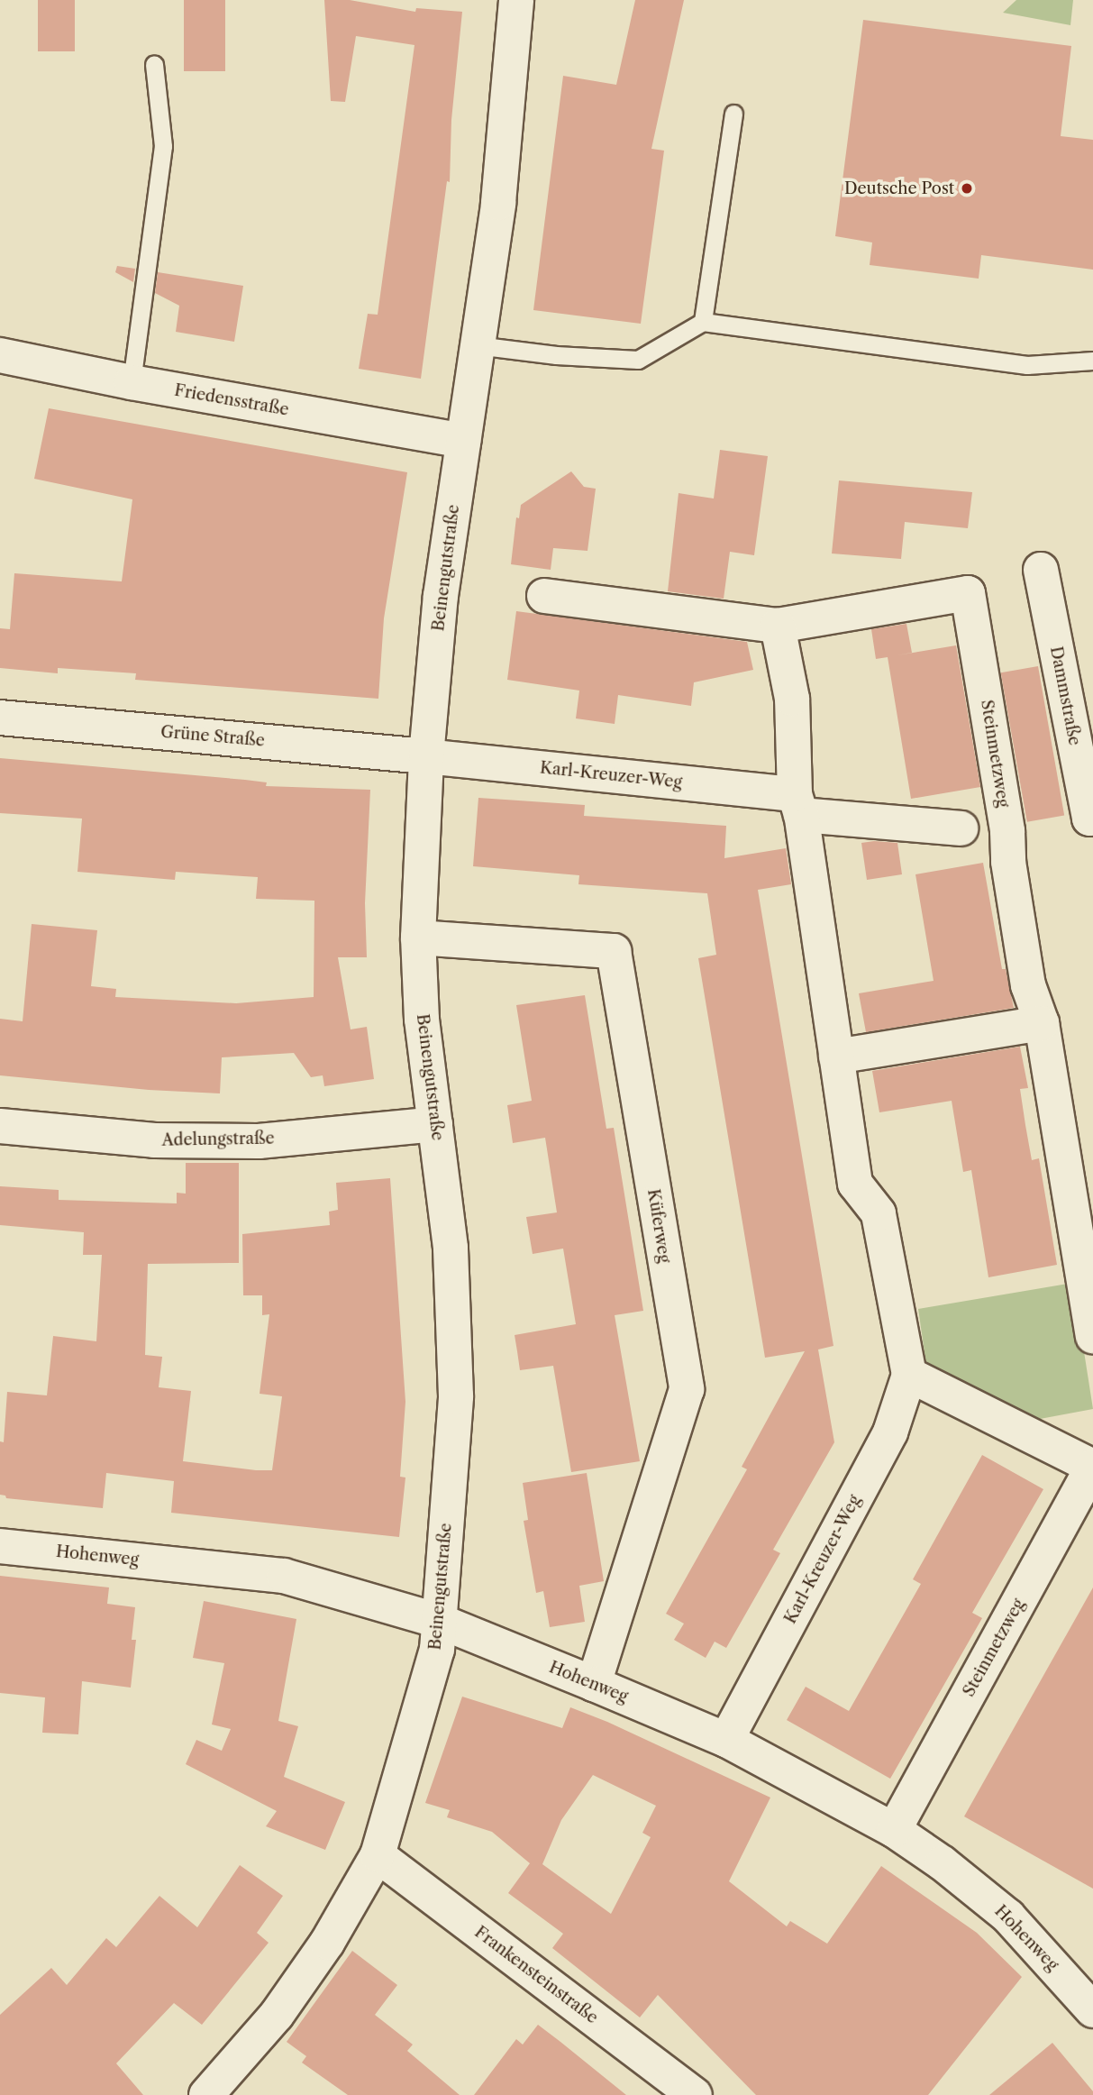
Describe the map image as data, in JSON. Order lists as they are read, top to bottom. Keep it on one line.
{"streets":{"street":["Friedensstraße","Beinengutstraße","Dammstraße","Grüne Straße","Steinmetzweg","Karl-Kreuzer-Weg","Adelungstraße","Küferweg","Hohenweg","Frankensteinstraße"]},"crossings":[["Friedensstraße","Beinengutstraße"],["Beinengutstraße","Grüne Straße"],["Beinengutstraße","Karl-Kreuzer-Weg"],["Beinengutstraße","Adelungstraße"],["Beinengutstraße","Küferweg"],["Beinengutstraße","Hohenweg"],["Beinengutstraße","Frankensteinstraße"],["Grüne Straße","Karl-Kreuzer-Weg"],["Steinmetzweg","Karl-Kreuzer-Weg"],["Steinmetzweg","Hohenweg"],["Karl-Kreuzer-Weg","Hohenweg"],["Küferweg","Hohenweg"]],"places":["Deutsche Post"]}
